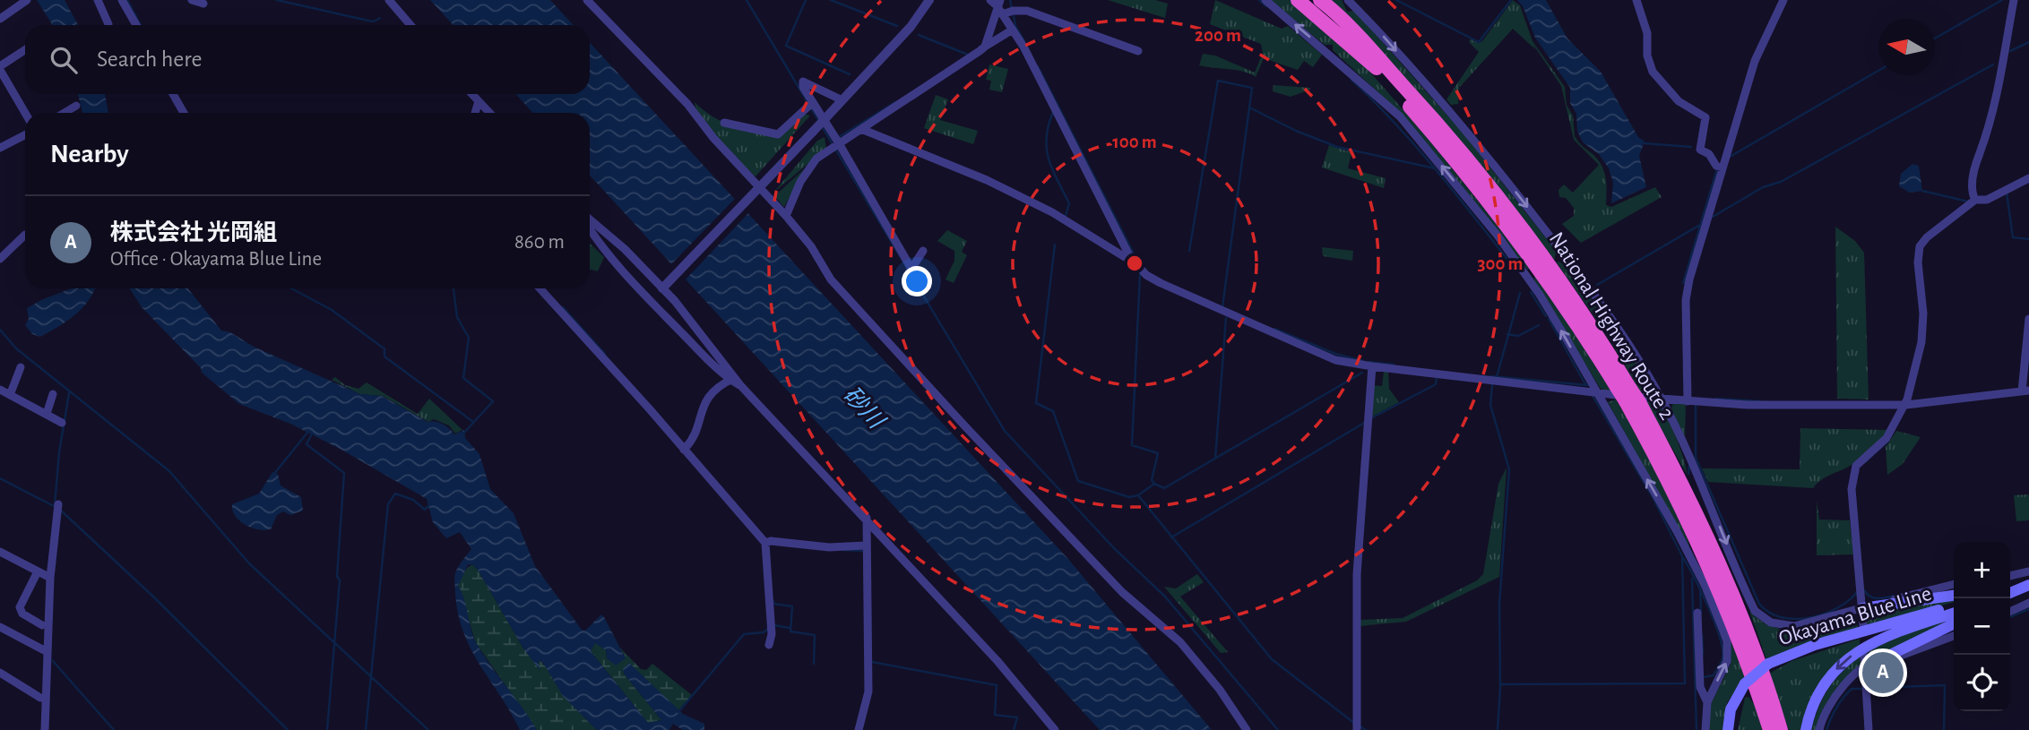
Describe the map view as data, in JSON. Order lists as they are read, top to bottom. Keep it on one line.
{"streets":{"highway":["National Highway Route 2"],"main road":["Okayama Blue Line"]},"water":["砂川"],"north":"left","page":{"search":"Search here","heading":"Nearby","list":[{"mark":"A","name":"株式会社 光岡組","note":"Office · Okayama Blue Line","value":"860 m"}],"map_buttons":["+","−"],"pins":"A"},"rings":["200 m","100 m","300 m"]}
